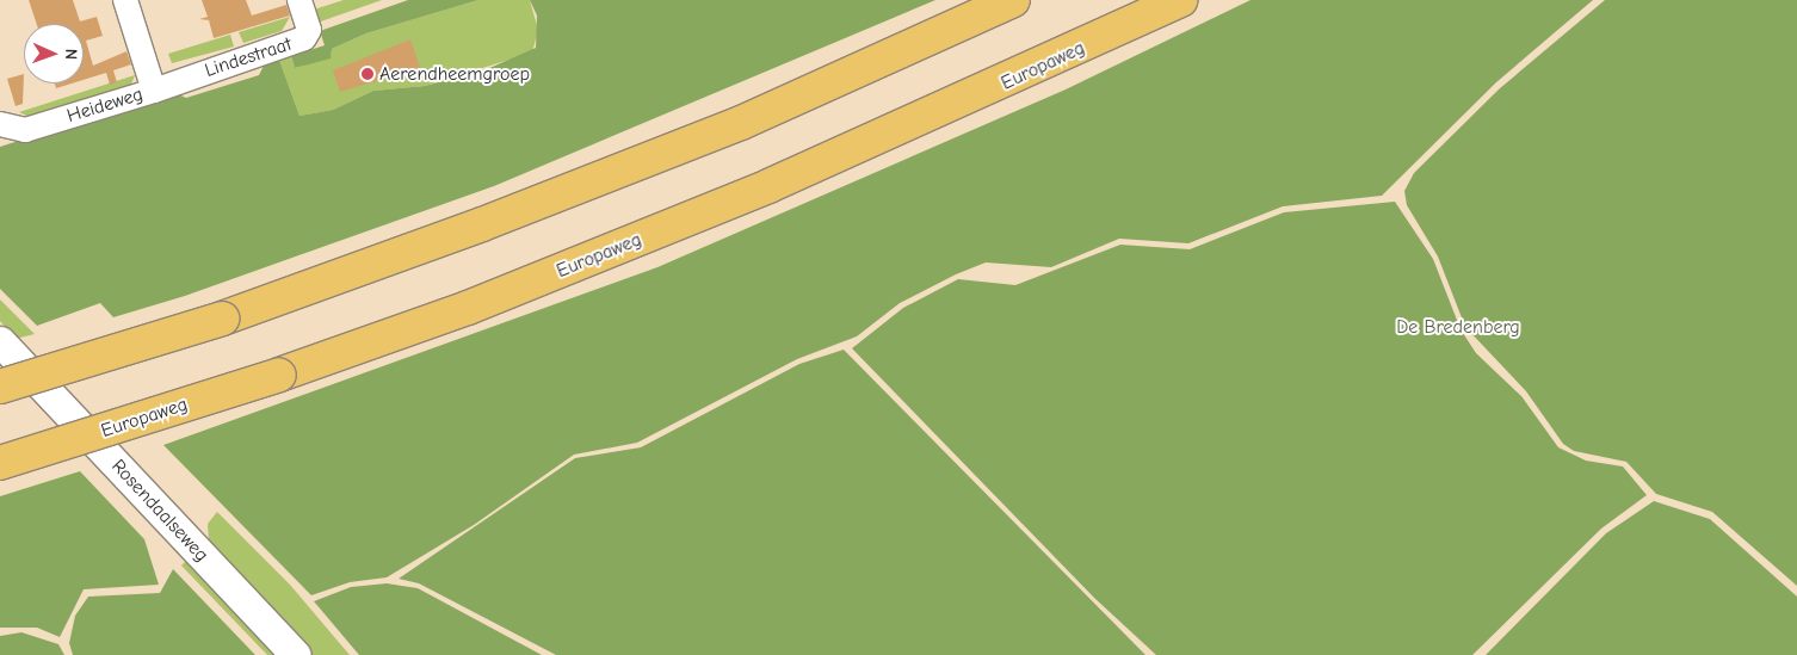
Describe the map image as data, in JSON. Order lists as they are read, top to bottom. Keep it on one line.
{"streets":{"highway":["Europaweg"],"street":["Lindestraat","Heideweg","Rosendaalseweg"]},"crossings":[["Lindestraat","Heideweg"]],"parks":["De Bredenberg"],"places":["Aerendheemgroep"],"north":"right"}
